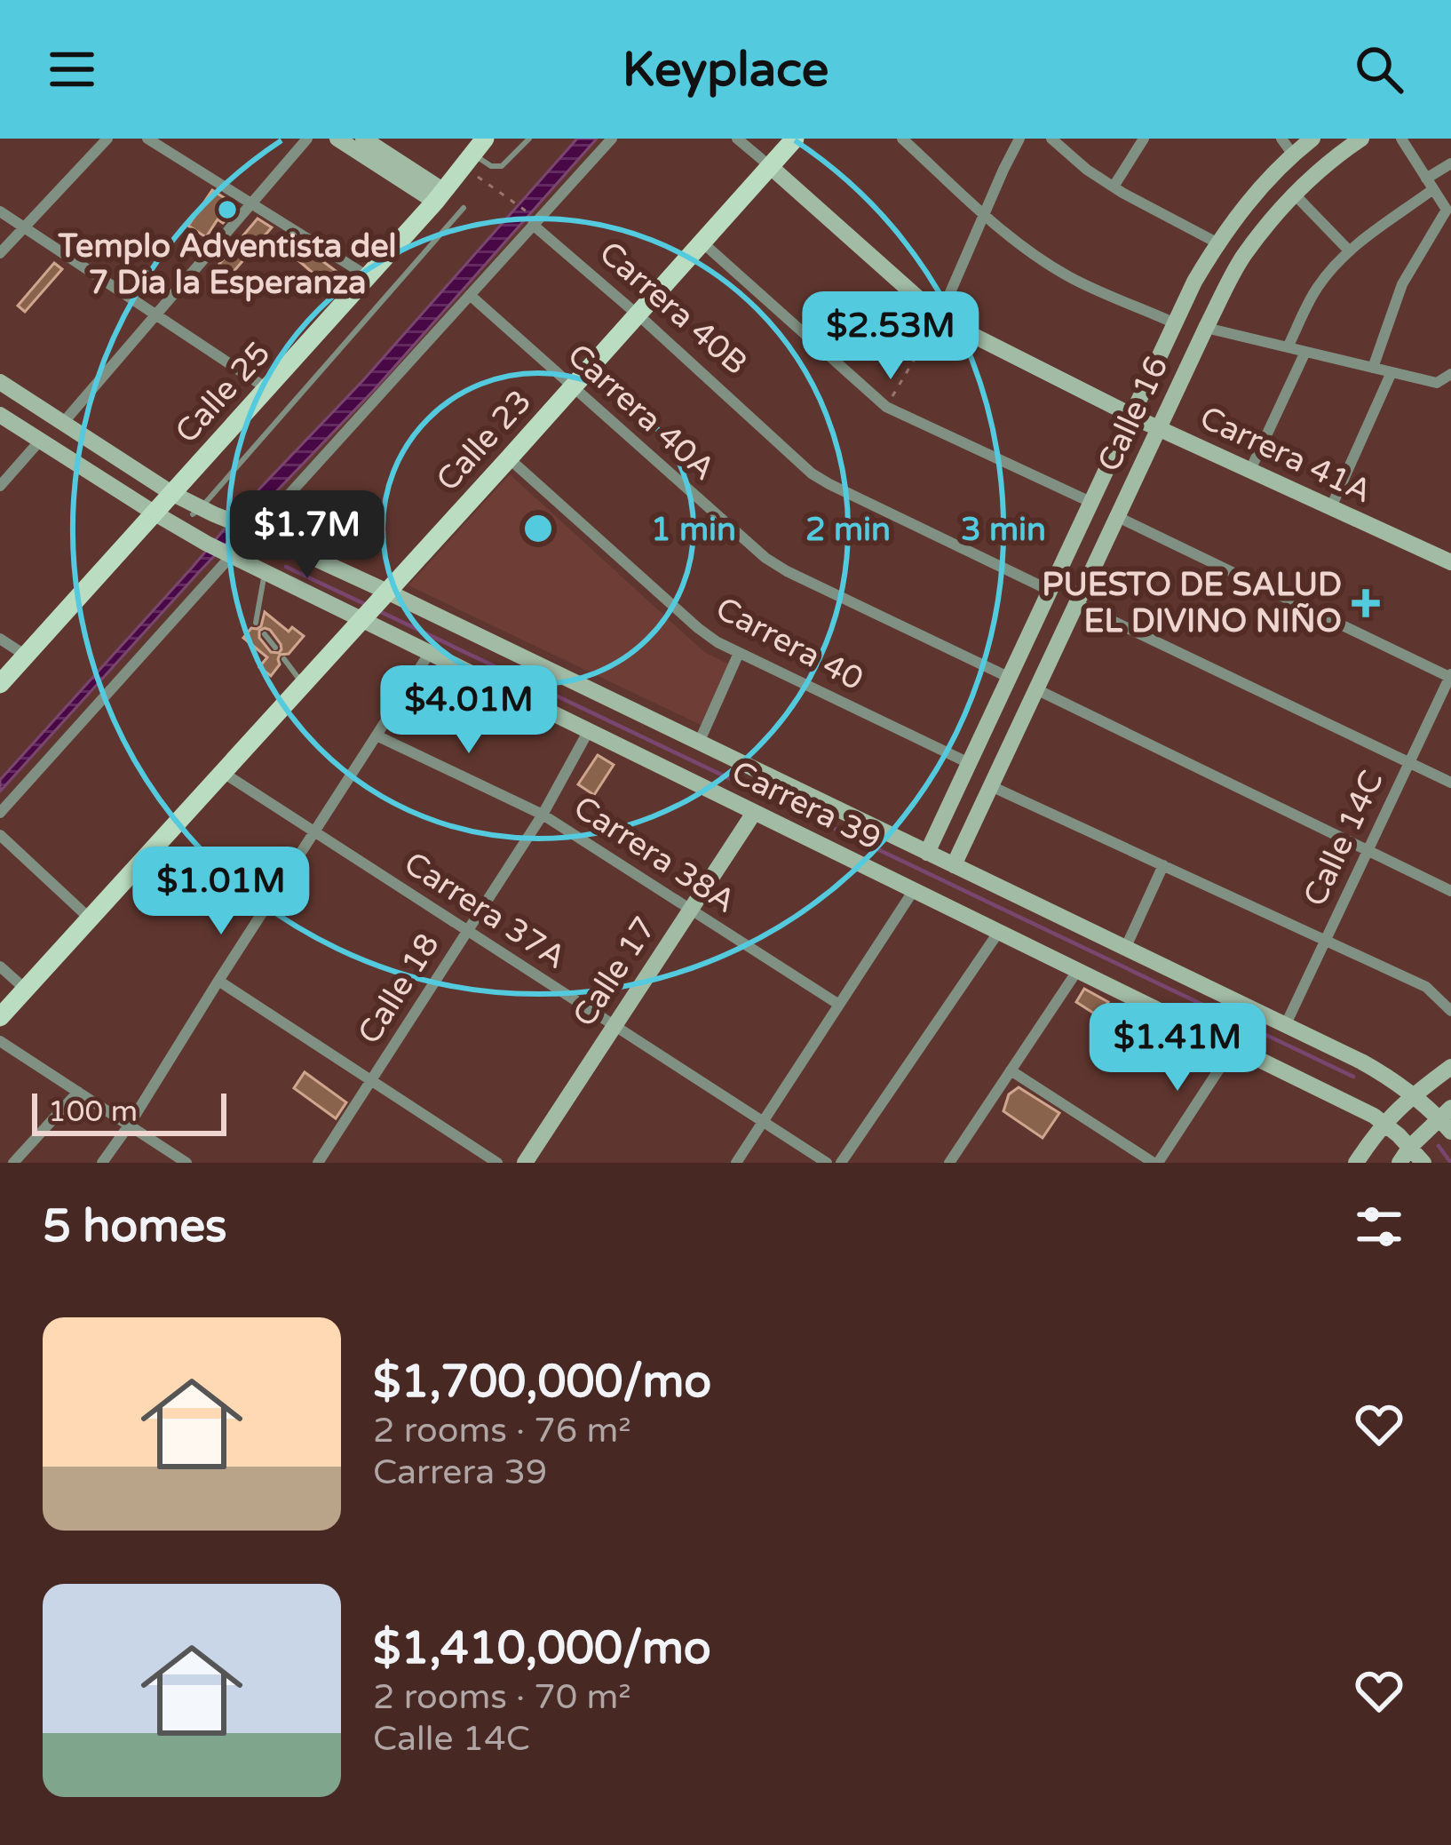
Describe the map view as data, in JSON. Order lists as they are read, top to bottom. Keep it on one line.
{"streets":{"main road":["Calle 25","Calle 23"],"street":["Carrera 40B","Carrera 40A","Calle 16","Carrera 41A","Carrera 40","Carrera 39","Calle 14C","Carrera 38A","Carrera 37A","Calle 17","Calle 18"]},"crossings":[["Carrera 40B","Calle 16"],["Carrera 40B","Calle 23"],["Calle 25","Carrera 39"],["Carrera 40A","Calle 16"],["Carrera 40A","Calle 23"],["Calle 16","Carrera 41A"],["Calle 16","Carrera 40"],["Calle 16","Carrera 39"],["Calle 23","Carrera 41A"],["Calle 23","Carrera 40"],["Calle 23","Carrera 39"],["Calle 23","Carrera 37A"],["Carrera 39","Calle 14C"],["Carrera 39","Calle 17"],["Carrera 39","Calle 18"],["Carrera 38A","Calle 17"],["Carrera 38A","Calle 18"],["Carrera 37A","Calle 17"],["Carrera 37A","Calle 18"]],"places":{"other":["Templo Adventista del 7 Dia la Esperanza"],"health":["PUESTO DE SALUD EL DIVINO NIÑO"]},"scale_bar":"100 m","page":{"header":"Keyplace","price":["$2.53M","$1.7M","$4.01M","$1.01M","$1.41M"],"scale":"100 m","heading":"5 homes","list":[{"name":"$1,700,000/mo","note":"2 rooms · 76 m² · Carrera 39"},{"name":"$1,410,000/mo","note":"2 rooms · 70 m² · Calle 14C"}]},"rings":["1 min","2 min","3 min"]}
